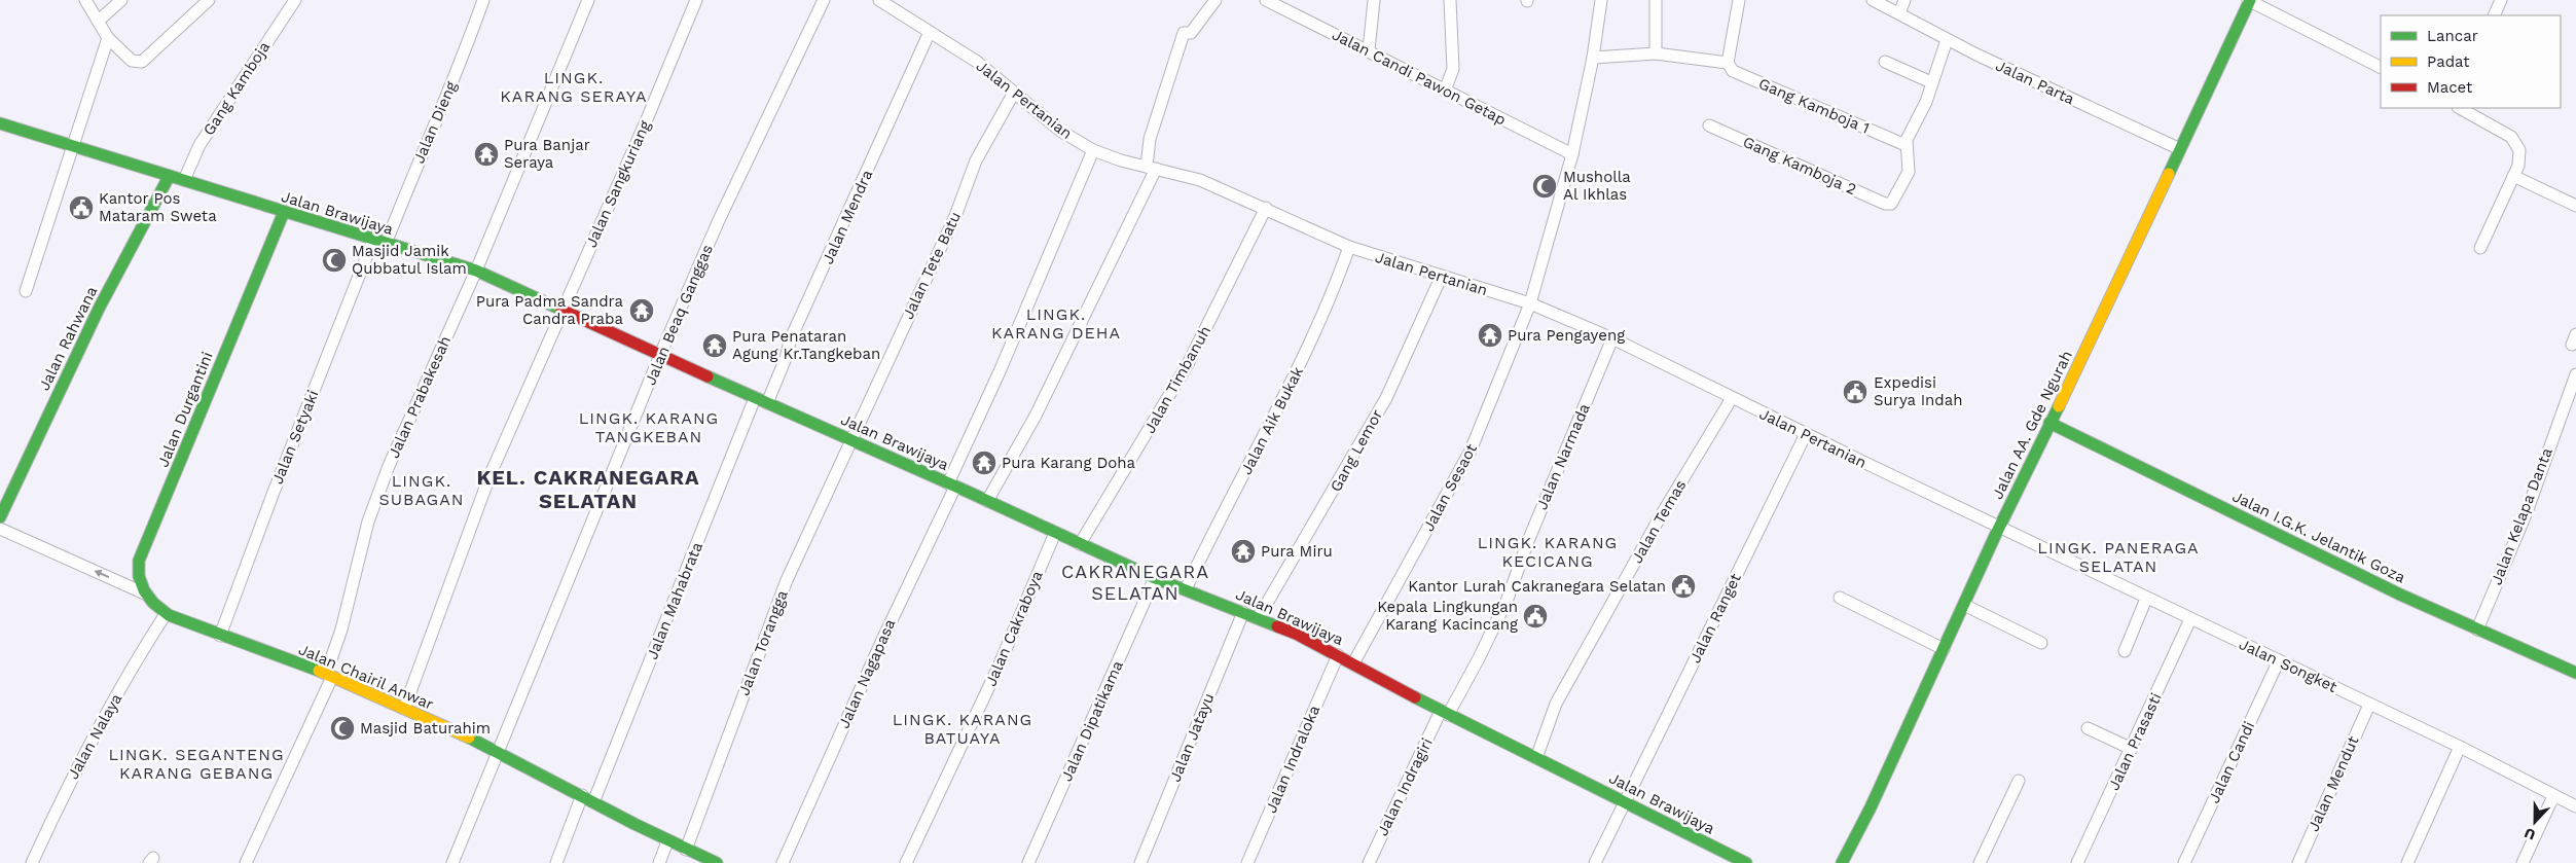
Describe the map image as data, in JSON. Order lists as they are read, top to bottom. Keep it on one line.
{"streets":{"main road":["Jalan Brawijaya","Jalan Rahwana","Jalan Durgantini","Jalan AA. Gde Ngurah","Jalan I.G.K. Jelantik Goza","Jalan Chairil Anwar"],"street":["Jalan Candi Pawon Getap","Jalan Parta","Gang Kamboja","Jalan Pertanian","Gang Kamboja 1","Jalan Dieng","Gang Kamboja 2","Jalan Sangkuriang","Jalan Mendra","Jalan Tete Batu","Jalan Beaq Ganggas","Jalan Timbanuh","Jalan Prabakesah","Jalan Aik Bukak","Jalan Setyaki","Gang Lemor","Jalan Narmada","Jalan Sesaot","Jalan Kelapa Danta","Jalan Temas","Jalan Mahabrata","Jalan Ranget","Jalan Cakraboya","Jalan Torangga","Jalan Songket","Jalan Nagapasa","Jalan Dipatikama","Jalan Nalaya","Jalan Jatayu","Jalan Prasasti","Jalan Indraloka","Jalan Candi","Jalan Mendut","Jalan Indragiri"]},"crossings":[["Jalan Candi Pawon Getap","Jalan Sesaot"],["Jalan Parta","Jalan AA. Gde Ngurah"],["Gang Kamboja","Jalan Brawijaya"],["Jalan Pertanian","Jalan Mendra"],["Jalan Pertanian","Jalan Tete Batu"],["Jalan Pertanian","Jalan Timbanuh"],["Jalan Pertanian","Jalan Aik Bukak"],["Jalan Pertanian","Jalan AA. Gde Ngurah"],["Jalan Pertanian","Gang Lemor"],["Jalan Pertanian","Jalan Narmada"],["Jalan Pertanian","Jalan Sesaot"],["Jalan Pertanian","Jalan Temas"],["Jalan Pertanian","Jalan Ranget"],["Jalan Pertanian","Jalan Songket"],["Jalan Pertanian","Jalan Nagapasa"],["Gang Kamboja 1","Gang Kamboja 2"],["Jalan Dieng","Jalan Brawijaya"],["Jalan Sangkuriang","Jalan Brawijaya"],["Jalan Brawijaya","Jalan Mendra"],["Jalan Brawijaya","Jalan Tete Batu"],["Jalan Brawijaya","Jalan Beaq Ganggas"],["Jalan Brawijaya","Jalan Rahwana"],["Jalan Brawijaya","Jalan Timbanuh"],["Jalan Brawijaya","Jalan Prabakesah"],["Jalan Brawijaya","Jalan Durgantini"],["Jalan Brawijaya","Jalan Aik Bukak"],["Jalan Brawijaya","Jalan Setyaki"],["Jalan Brawijaya","Gang Lemor"],["Jalan Brawijaya","Jalan Narmada"],["Jalan Brawijaya","Jalan Sesaot"],["Jalan Brawijaya","Jalan Temas"],["Jalan Brawijaya","Jalan Mahabrata"],["Jalan Brawijaya","Jalan Ranget"],["Jalan Brawijaya","Jalan Cakraboya"],["Jalan Brawijaya","Jalan Torangga"],["Jalan Brawijaya","Jalan Nagapasa"],["Jalan Brawijaya","Jalan Dipatikama"],["Jalan Brawijaya","Jalan Jatayu"],["Jalan Brawijaya","Jalan Indraloka"],["Jalan Brawijaya","Jalan Indragiri"],["Jalan Tete Batu","Jalan Torangga"],["Jalan Beaq Ganggas","Jalan Chairil Anwar"],["Jalan Prabakesah","Jalan Chairil Anwar"],["Jalan Durgantini","Jalan Chairil Anwar"],["Jalan Durgantini","Jalan Nalaya"],["Jalan AA. Gde Ngurah","Jalan I.G.K. Jelantik Goza"],["Jalan AA. Gde Ngurah","Jalan Songket"],["Jalan Setyaki","Jalan Chairil Anwar"],["Jalan Narmada","Jalan Indragiri"],["Jalan Kelapa Danta","Jalan I.G.K. Jelantik Goza"],["Jalan Mahabrata","Jalan Chairil Anwar"],["Jalan Torangga","Jalan Chairil Anwar"],["Jalan Songket","Jalan Prasasti"],["Jalan Songket","Jalan Candi"],["Jalan Songket","Jalan Mendut"],["Jalan Chairil Anwar","Jalan Nalaya"]],"districts":["LINGK. KARANG SERAYA","LINGK. KARANG DEHA","LINGK. KARANG TANGKEBAN","KEL. CAKRANEGARA SELATAN","LINGK. SUBAGAN","LINGK. KARANG KECICANG","LINGK. PANERAGA SELATAN","CAKRANEGARA SELATAN","LINGK. KARANG BATUAYA","LINGK. SEGANTENG KARANG GEBANG"],"places":{"temple":["Pura Banjar Seraya","Pura Padma Sandra Candra Praba","Pura Pengayeng","Pura Penataran Agung Kr.Tangkeban","Pura Karang Doha","Pura Miru"],"mosque":["Musholla Al Ikhlas","Masjid Jamik Qubbatul Islam","Masjid Baturahim"],"public building":["Kantor Pos Mataram Sweta","Expedisi Surya Indah","Kantor Lurah Cakranegara Selatan","Kepala Lingkungan Karang Kacincang"]},"legend":["Lancar","Padat","Macet"],"north":"bottom"}
